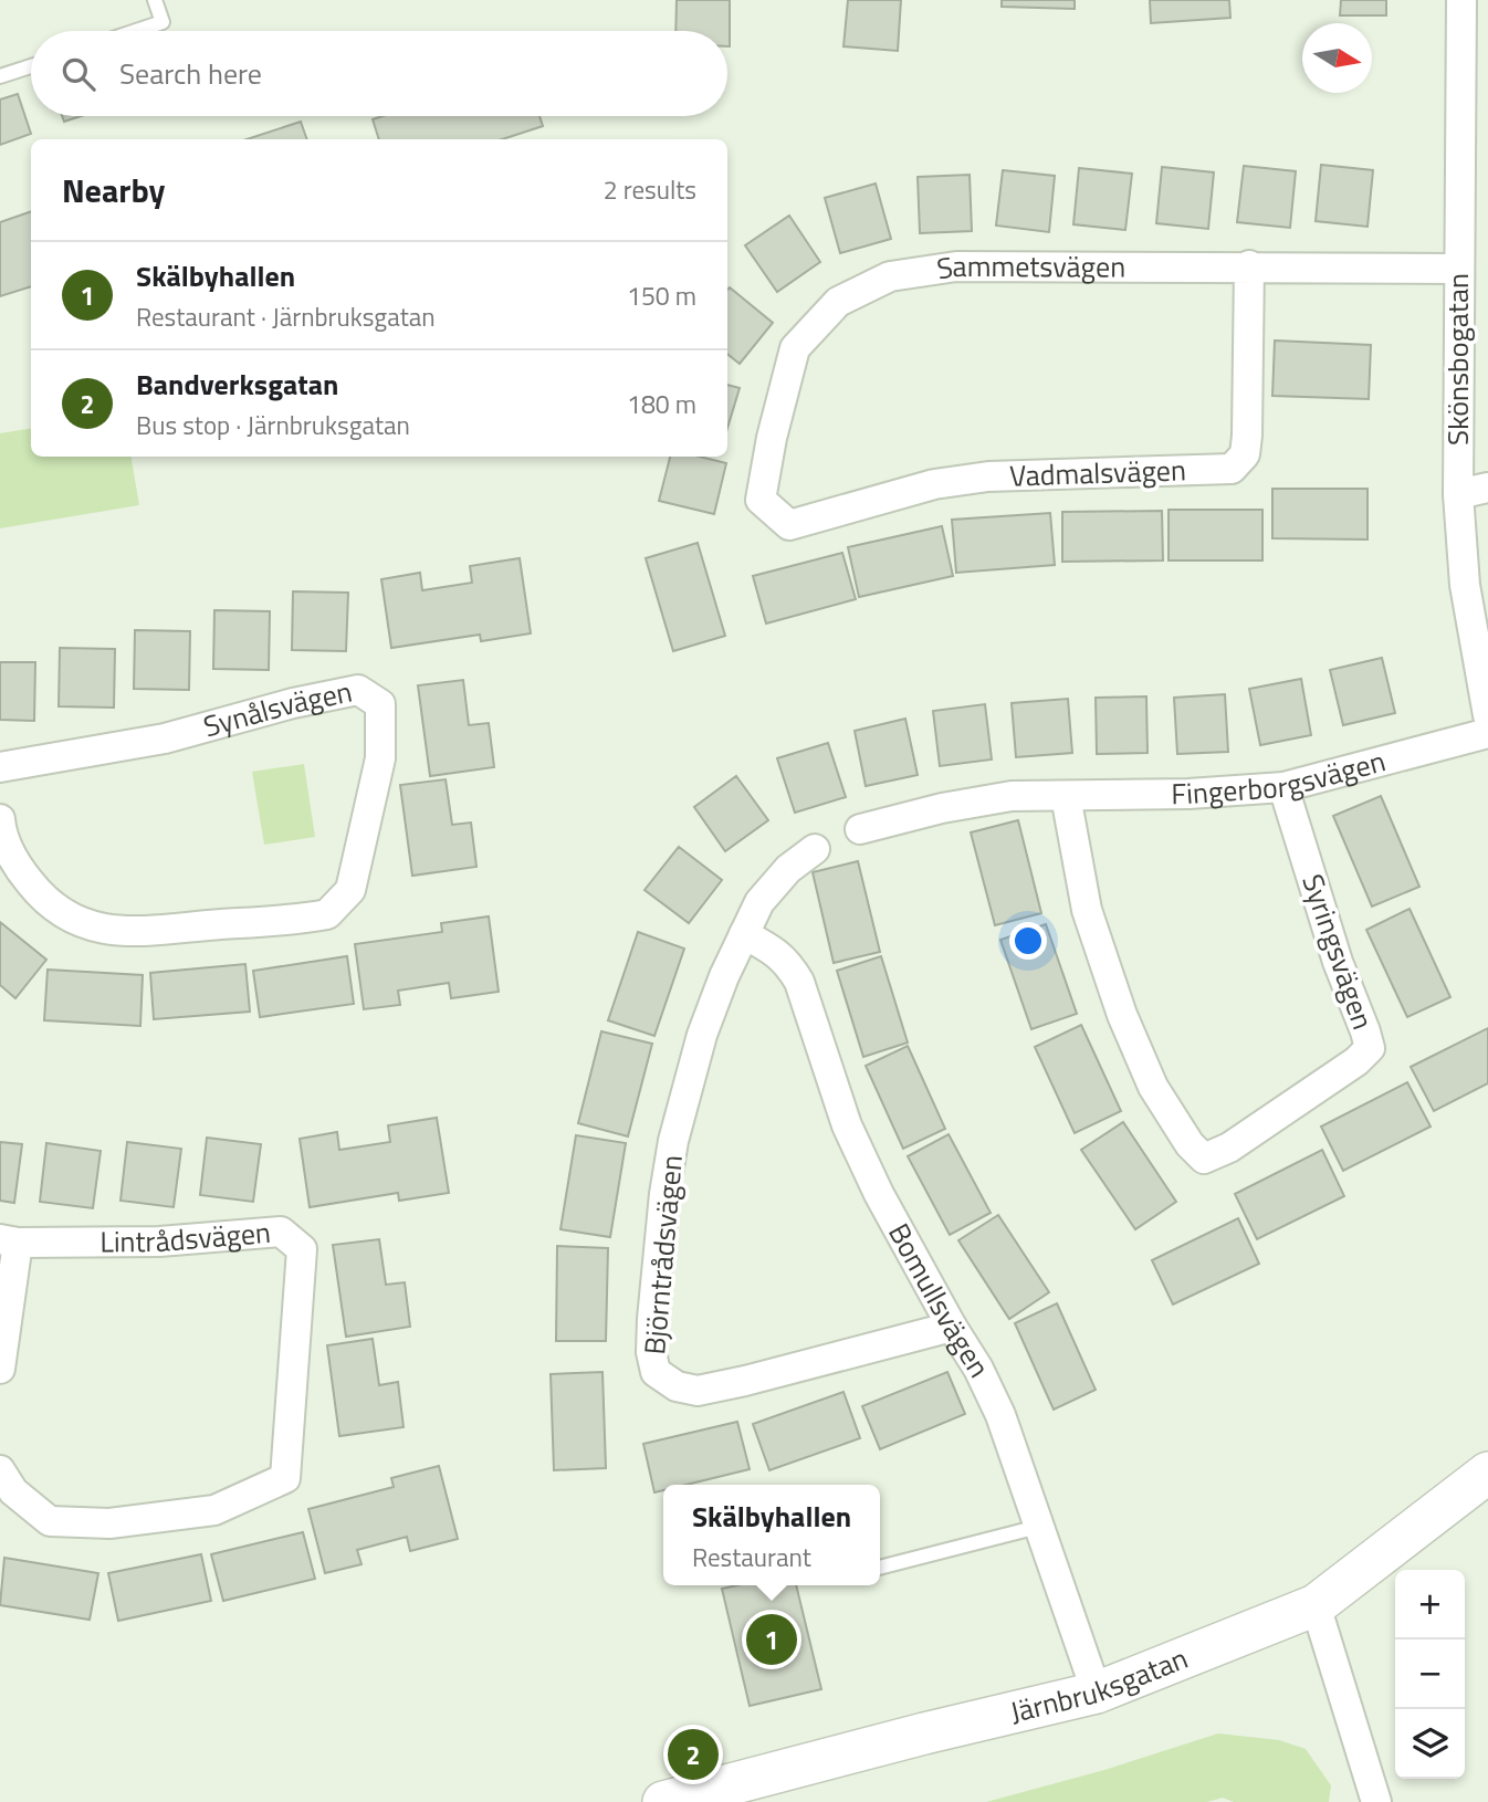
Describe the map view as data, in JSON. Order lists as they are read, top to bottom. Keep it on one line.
{"streets":{"street":["Sammetsvägen","Skönsbogatan","Vadmalsvägen","Synålsvägen","Fingerborgsvägen","Syringsvägen","Lintrådsvägen","Björntrådsvägen","Bomullsvägen","Järnbruksgatan"]},"crossings":[["Sammetsvägen","Skönsbogatan"],["Sammetsvägen","Vadmalsvägen"],["Fingerborgsvägen","Syringsvägen"],["Björntrådsvägen","Bomullsvägen"],["Bomullsvägen","Järnbruksgatan"]],"north":"right","page":{"search":"Search here","heading":["Nearby","2 results"],"list":[{"mark":"1","name":"Skälbyhallen","note":"Restaurant · Järnbruksgatan","value":"150 m"},{"mark":"2","name":"Bandverksgatan","note":"Bus stop · Järnbruksgatan","value":"180 m"}],"popup":["Skälbyhallen","Restaurant"],"map_buttons":["+","−"],"pins":["1","2"]}}
